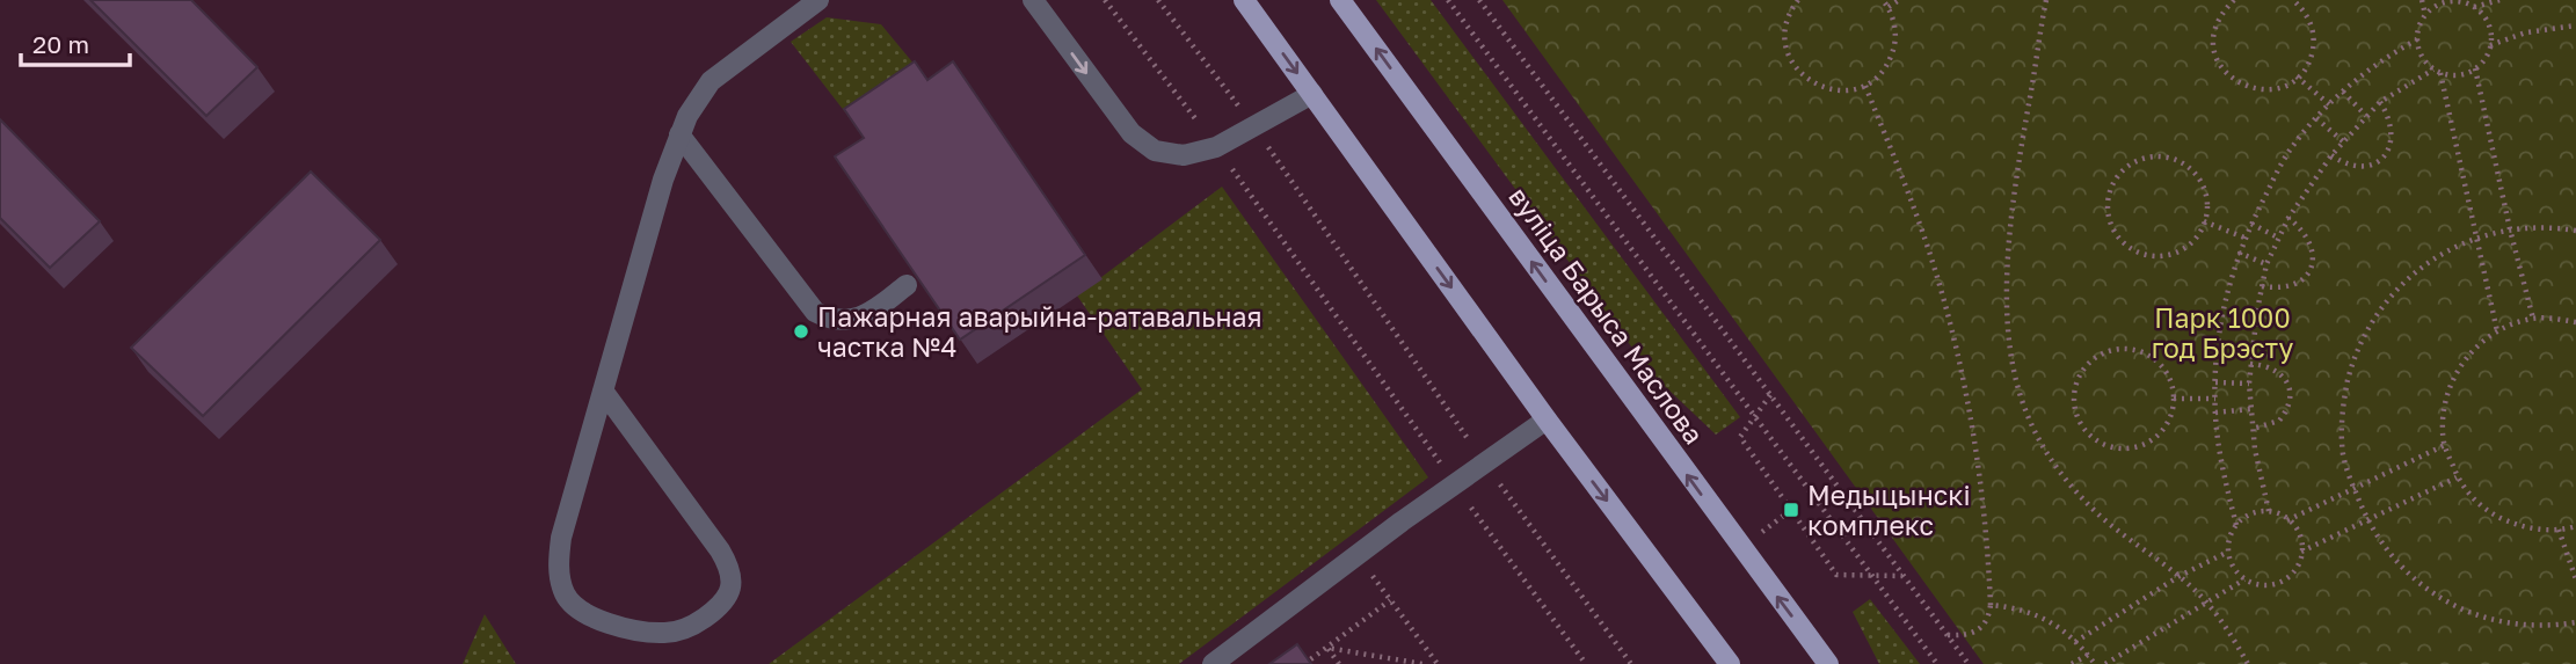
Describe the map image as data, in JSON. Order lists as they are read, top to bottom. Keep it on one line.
{"streets":{"main road":["вуліца Барыса Маслова"]},"parks":["Парк 1000 год Брэсту"],"places":{"other":["Пажарная аварыйна-ратавальная частка №4"],"transit":["Медыцынскі комплекс"]},"scale_bar":"20 m"}
